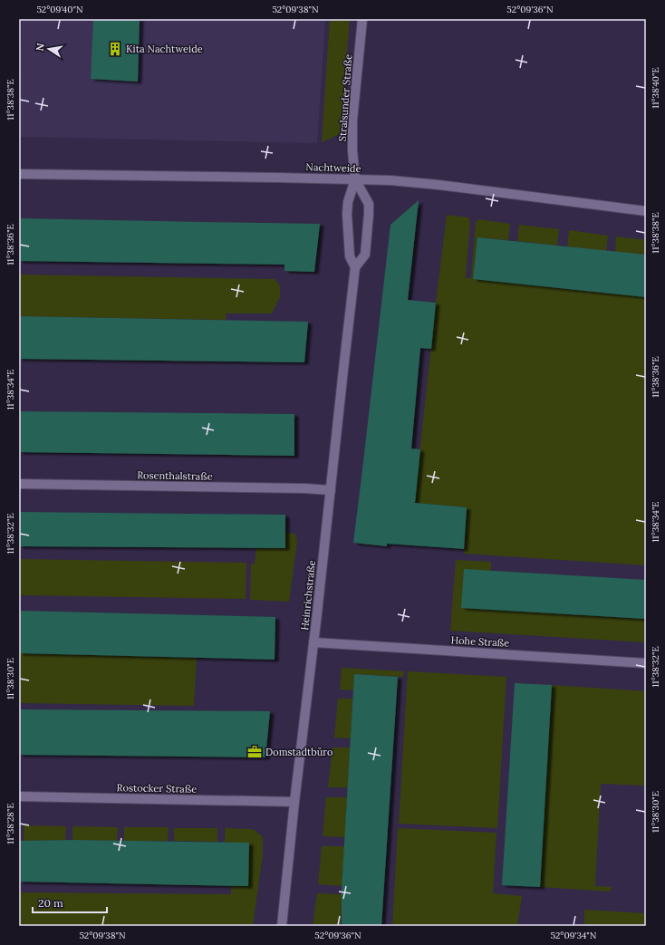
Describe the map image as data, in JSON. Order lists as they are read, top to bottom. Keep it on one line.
{"streets":{"street":["Stralsunder Straße","Nachtweide","Rosenthalstraße","Heinrichstraße","Hohe Straße","Rostocker Straße"]},"crossings":[["Stralsunder Straße","Nachtweide"],["Stralsunder Straße","Heinrichstraße"],["Nachtweide","Heinrichstraße"],["Rosenthalstraße","Heinrichstraße"],["Heinrichstraße","Hohe Straße"],["Heinrichstraße","Rostocker Straße"]],"places":{"building":["Kita Nachtweide"],"office":["Domstadtbüro"]},"scale_bar":"20 m","north":"left","coordinates":["52°09'40\"N","52°09'38\"N","52°09'36\"N","11°38'40\"E","11°38'38\"E","11°38'36\"E","11°38'34\"E","11°38'32\"E","11°38'30\"E","11°38'28\"E","52°09'34\"N"]}
